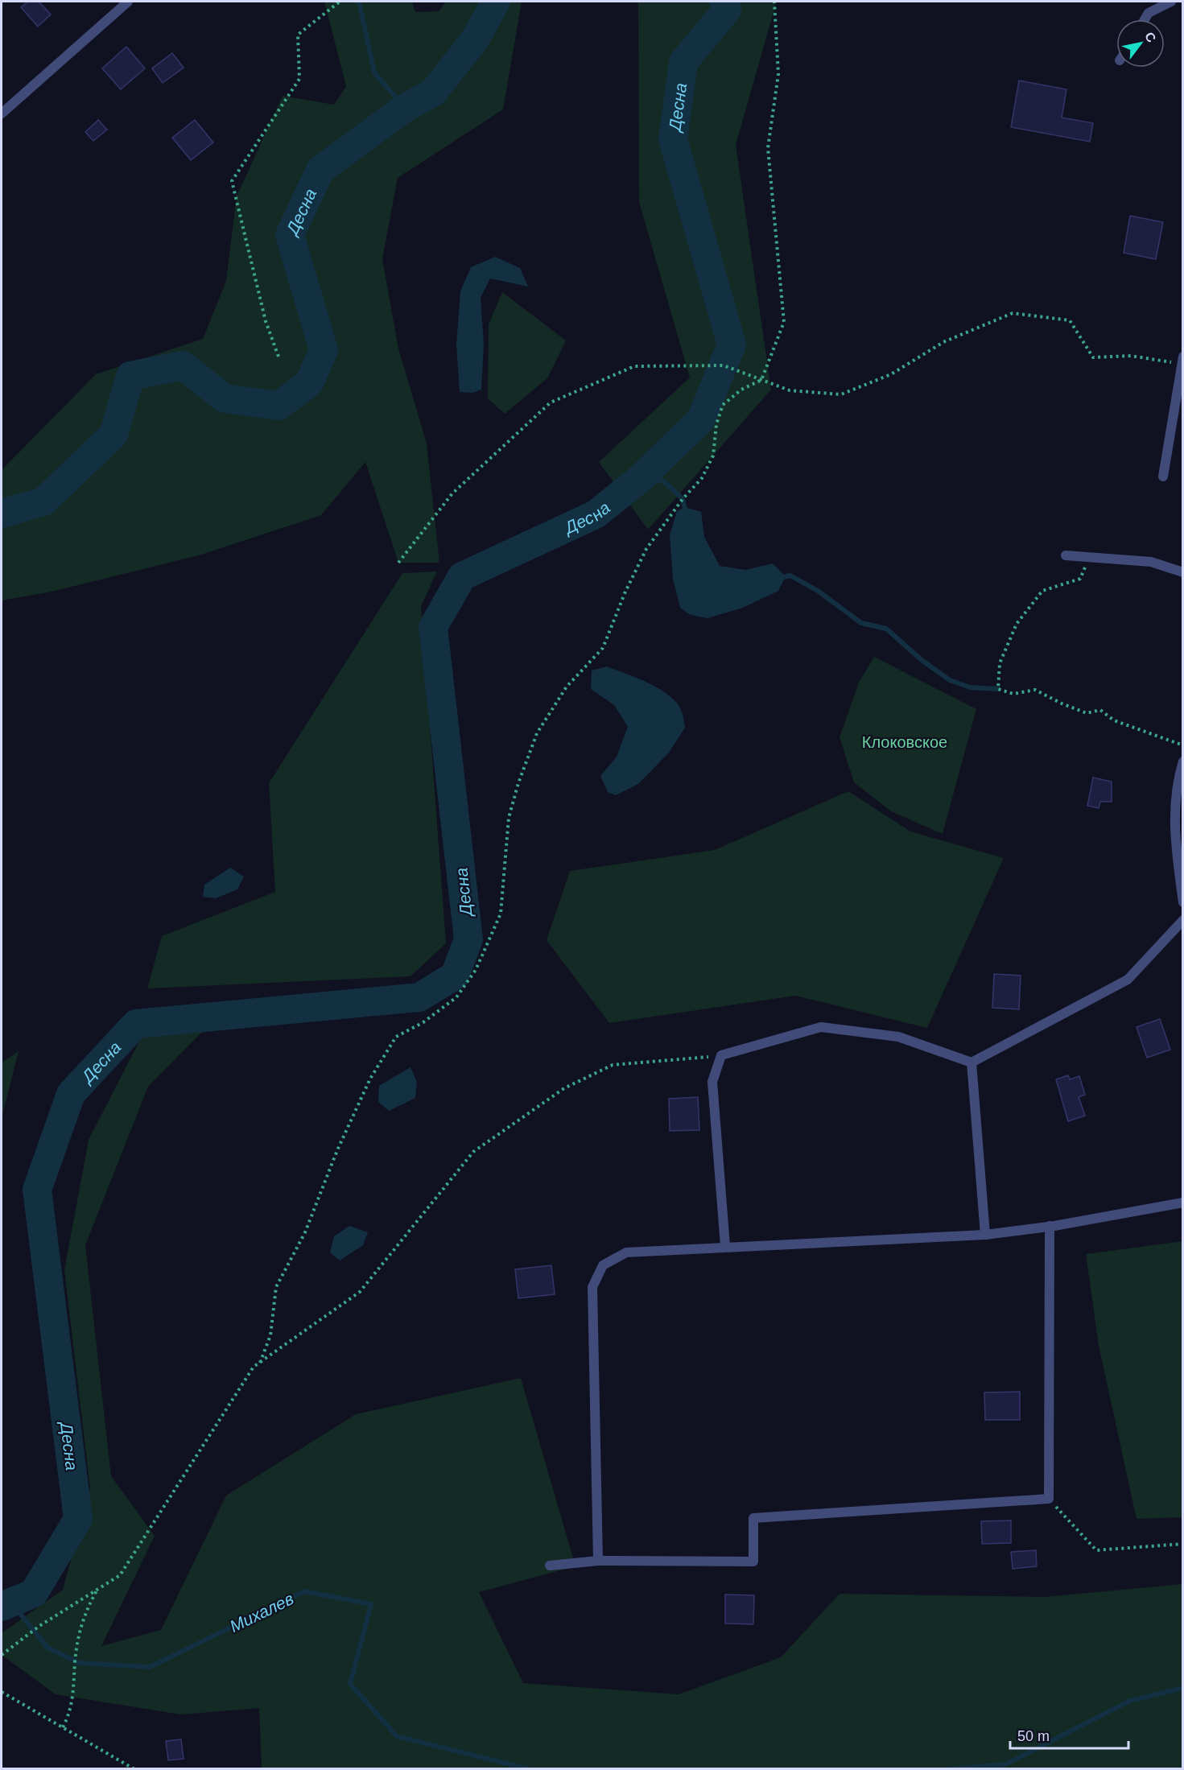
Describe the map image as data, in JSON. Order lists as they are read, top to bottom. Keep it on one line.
{"water":["Десна","Михалев"],"parks":["Клоковское"],"scale_bar":"50 m","north":"top right"}
